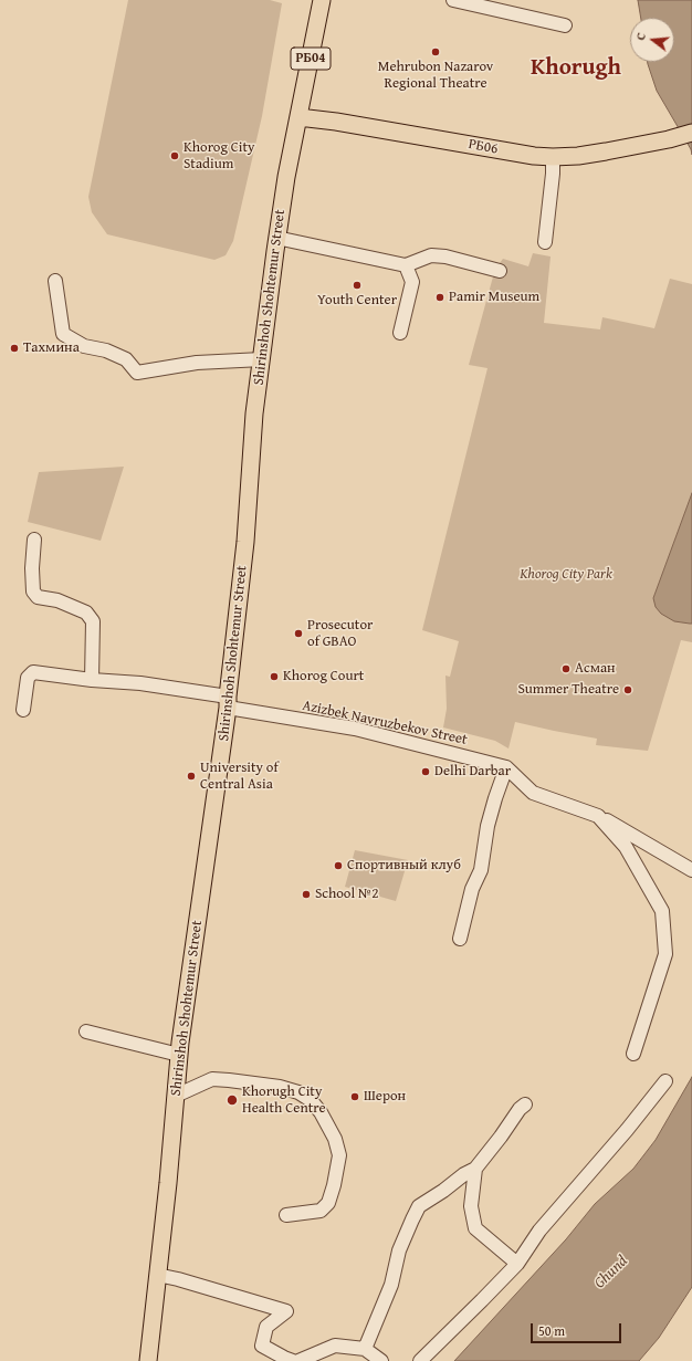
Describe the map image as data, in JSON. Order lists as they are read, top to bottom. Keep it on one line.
{"streets":{"main road":["РБ04","РБ06","Shirinshoh Shohtemur Street"],"street":["Azizbek Navruzbekov Street"]},"crossings":[["РБ06","Shirinshoh Shohtemur Street"],["Shirinshoh Shohtemur Street","Azizbek Navruzbekov Street"]],"districts":["Khorugh"],"water":["Ghund"],"parks":["Khorog City Park"],"places":["Mehrubon Nazarov Regional Theatre","Khorog City Stadium","Youth Center","Pamir Museum","Тахмина","Prosecutor of GBAO","Асман","Khorog Court","Summer Theatre","Delhi Darbar","University of Central Asia","Спортивный клуб","School №2","Шерон","Khorugh City Health Centre"],"scale_bar":"50 m","north":"left"}
